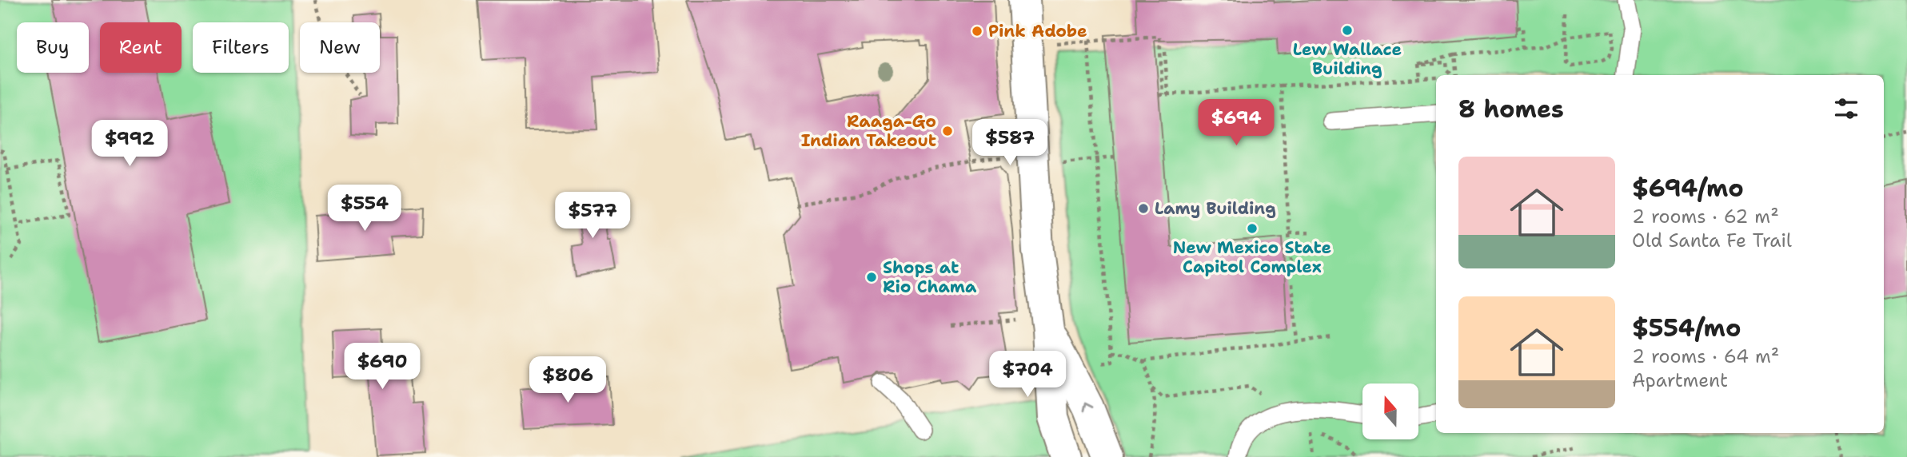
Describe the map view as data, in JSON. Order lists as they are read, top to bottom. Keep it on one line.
{"places":["Lew Wallace Building","Pink Adobe","Raaga-Go Indian Takeout","Lamy Building","New Mexico State Capitol Complex","Shops at Rio Chama"],"north":"top","page":{"chip":["Buy","Rent","Filters","New"],"heading":"8 homes","price":["$694","$587","$992","$554","$577","$690","$704","$806"],"list":[{"name":"$694/mo","note":"2 rooms · 62 m² · Old Santa Fe Trail"},{"name":"$554/mo","note":"2 rooms · 64 m² · Apartment"}]}}
